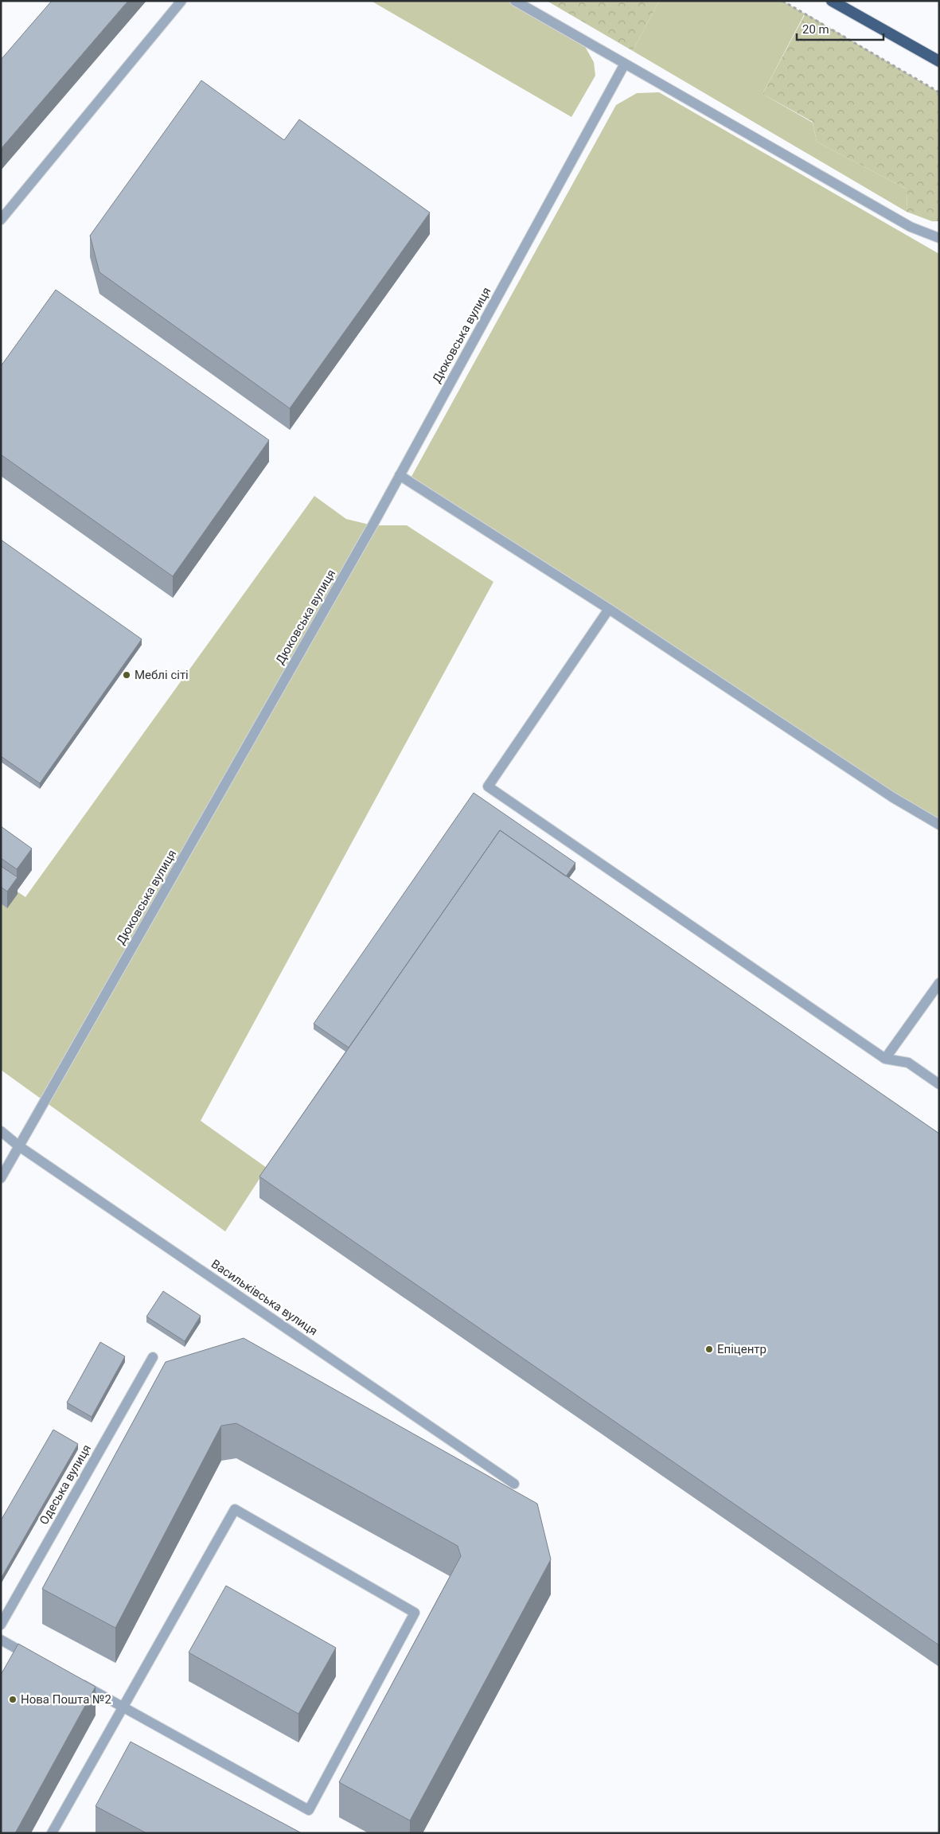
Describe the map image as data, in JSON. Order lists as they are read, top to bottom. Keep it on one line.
{"streets":{"street":["Дюковська вулиця","Васильківська вулиця","Одеська вулиця"]},"crossings":[["Дюковська вулиця","Васильківська вулиця"]],"places":["Меблі сіті","Епіцентр","Нова Пошта №2"],"scale_bar":"20 m"}
